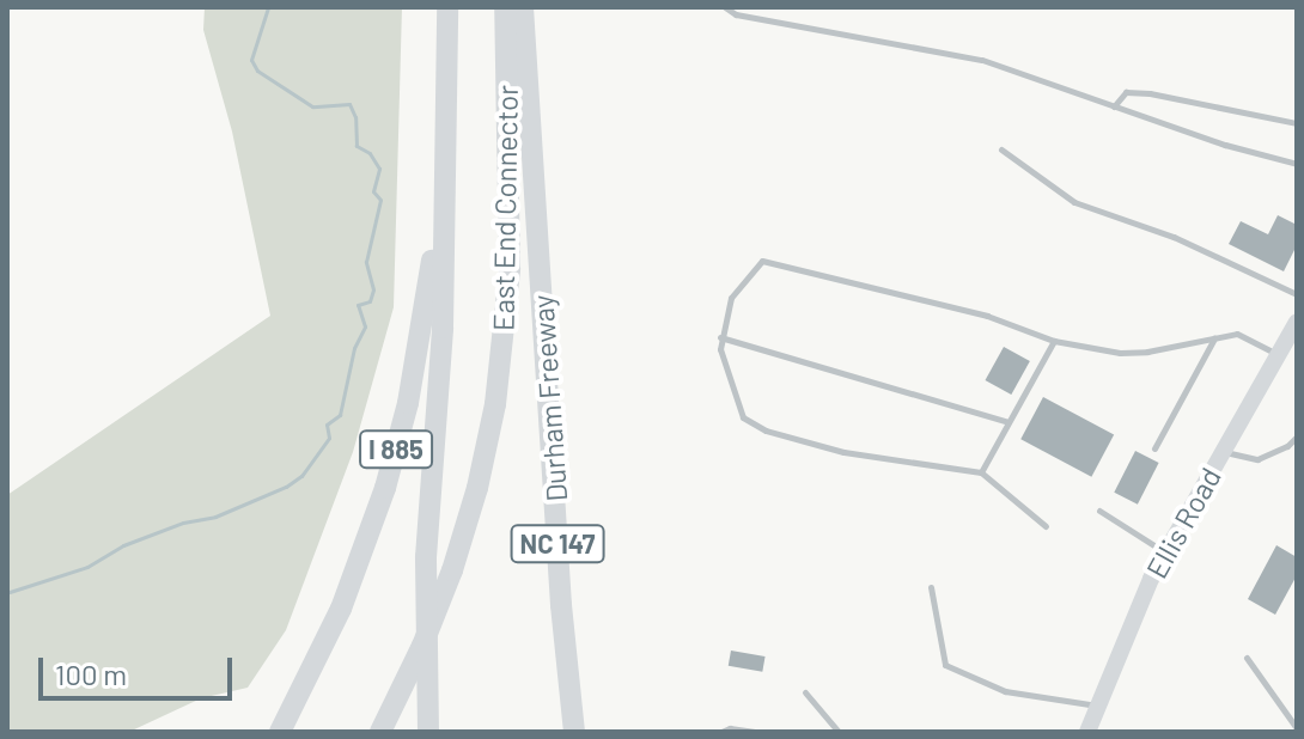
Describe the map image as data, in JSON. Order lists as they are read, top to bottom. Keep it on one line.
{"streets":{"highway":["East End Connector","Durham Freeway","I 885","NC 147"],"main road":["Ellis Road"]},"scale_bar":"100 m"}
